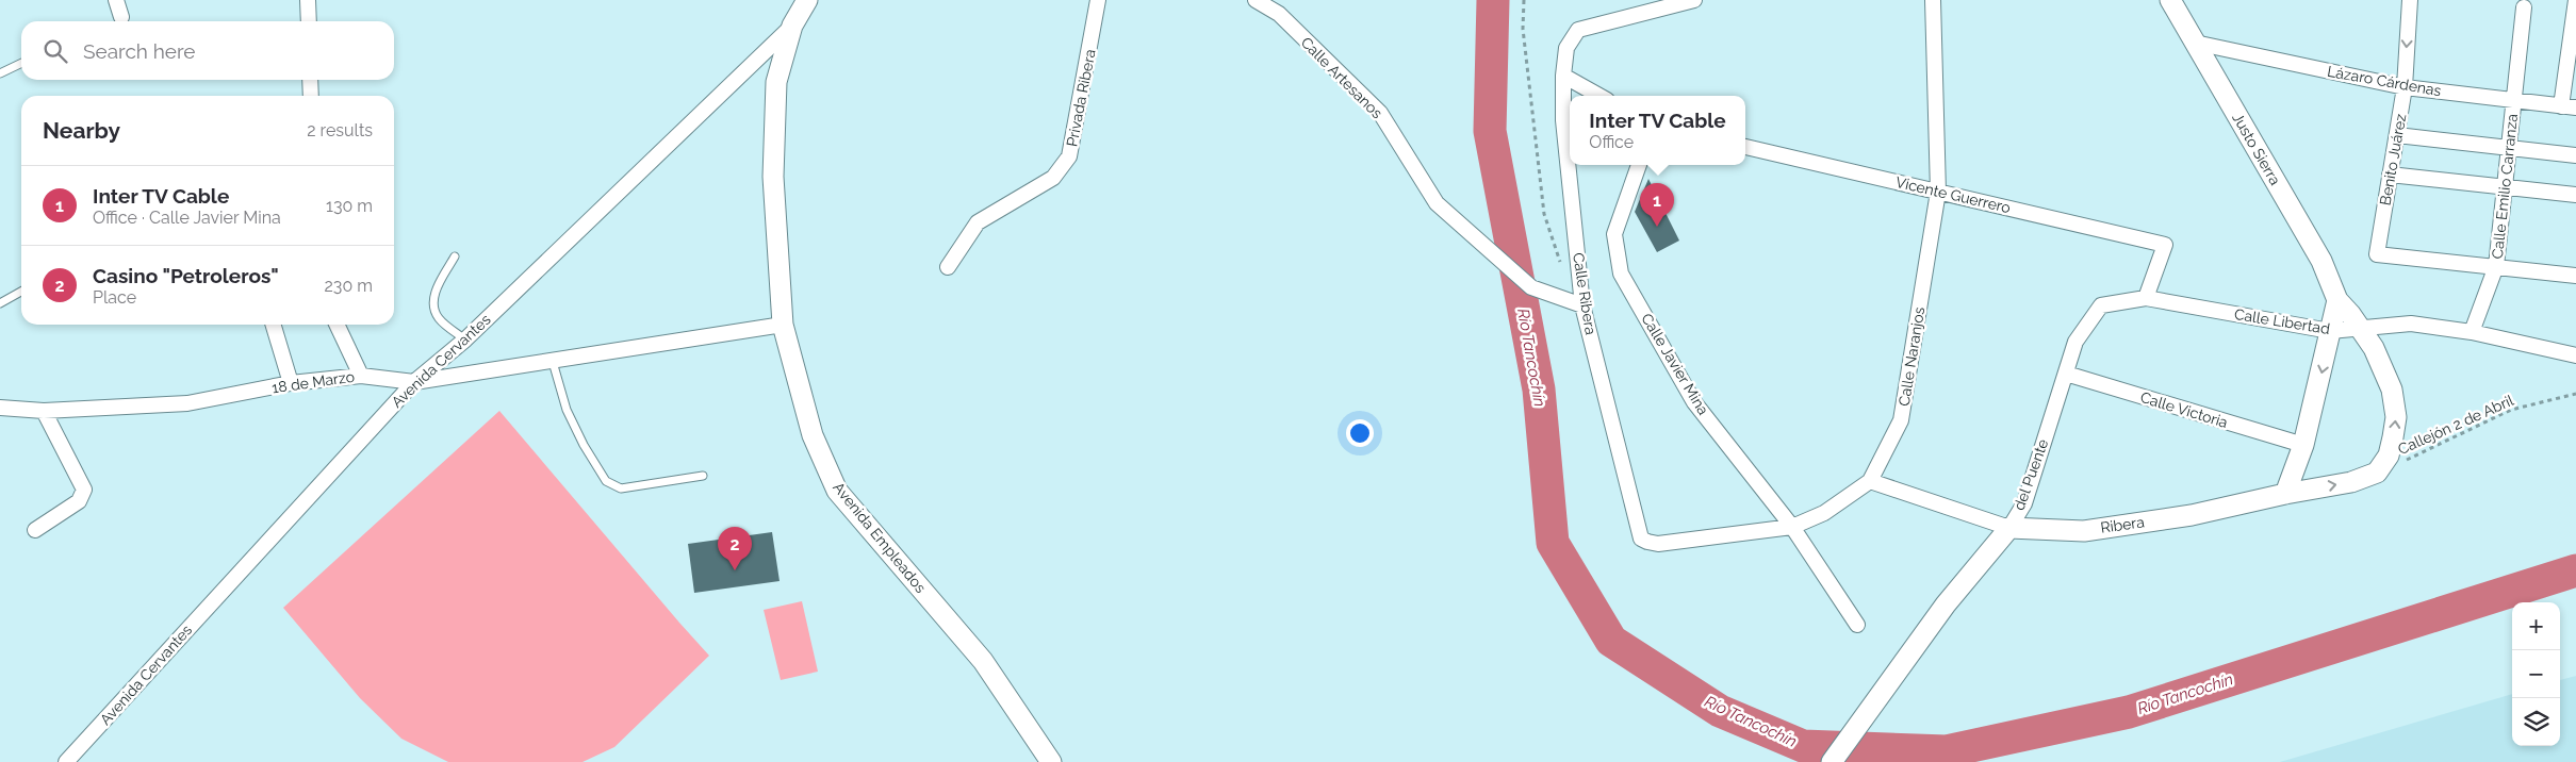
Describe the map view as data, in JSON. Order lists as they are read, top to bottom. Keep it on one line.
{"streets":{"main road":["Justo Sierra","del Puente","Ribera","Avenida Empleados"],"street":["Calle Artesanos","Lázaro Cárdenas","Privada Ribera","Benito Juárez","Calle Emilio Carranza","Vicente Guerrero","Calle Ribera","Calle Libertad","Calle Naranjos","Avenida Cervantes","Calle Javier Mina","18 de Marzo","Calle Victoria"],"path":["Callejón 2 de Abril"]},"crossings":[["Calle Artesanos","Calle Ribera"],["Lázaro Cárdenas","Justo Sierra"],["Lázaro Cárdenas","Benito Juárez"],["Lázaro Cárdenas","Calle Emilio Carranza"],["Justo Sierra","Calle Libertad"],["Justo Sierra","Ribera"],["Benito Juárez","Calle Emilio Carranza"],["Calle Emilio Carranza","Calle Libertad"],["Vicente Guerrero","Calle Libertad"],["Vicente Guerrero","Calle Naranjos"],["Vicente Guerrero","del Puente"],["Calle Ribera","Calle Naranjos"],["Calle Libertad","del Puente"],["Calle Naranjos","Calle Javier Mina"],["Calle Naranjos","Ribera"],["Avenida Cervantes","18 de Marzo"],["Avenida Cervantes","Avenida Empleados"],["18 de Marzo","Avenida Empleados"],["Calle Victoria","del Puente"],["del Puente","Ribera"]],"water":["Río Tancochín"],"page":{"search":"Search here","popup":["Inter TV Cable","Office"],"heading":["Nearby","2 results"],"list":[{"mark":"1","name":"Inter TV Cable","note":"Office · Calle Javier Mina","value":"130 m"},{"mark":"2","name":"Casino \"Petroleros\"","note":"Place","value":"230 m"}],"pins":["1","2"],"map_buttons":["+","−"]}}
